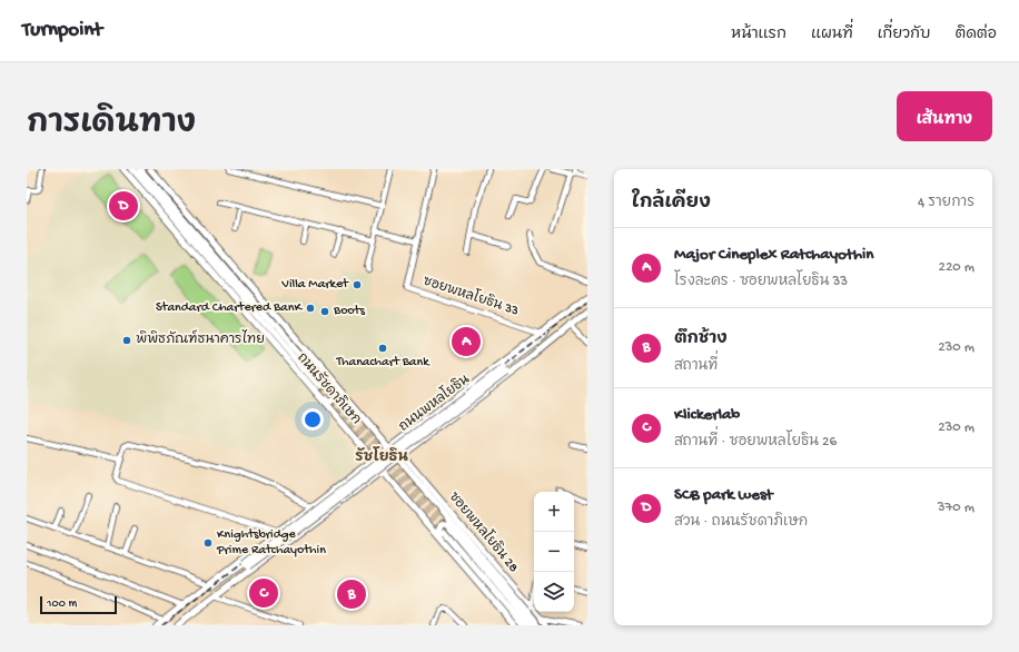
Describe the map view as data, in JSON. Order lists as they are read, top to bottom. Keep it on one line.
{"streets":{"main road":["ถนนรัชดาภิเษก","ถนนพหลโยธิน"],"street":["ซอยพหลโยธิน 33","ซอยพหลโยธิน 28"]},"crossings":[["ซอยพหลโยธิน 33","ถนนพหลโยธิน"],["ถนนรัชดาภิเษก","ถนนพหลโยธิน"],["ถนนรัชดาภิเษก","ซอยพหลโยธิน 28"],["ถนนพหลโยธิน","ซอยพหลโยธิน 28"]],"districts":["รัชโยธิน"],"places":["Villa Market","Standard Chartered BanK","Boots","พิพิธภัณฑ์ธนาคารไทย","Thanachart Bank","Knightsbridge Prime Ratchayothin"],"scale_bar":"100 m","page":{"header":"Turnpoint","nav":["หน้าแรก","แผนที่","เกี่ยวกับ","ติดต่อ"],"title":"การเดินทาง","buttons":"เส้นทาง","heading":["ใกล้เคียง","4 รายการ"],"pins":["D","A","C","B"],"list":[{"mark":"A","name":"Major Cineplex Ratchayothin","note":"โรงละคร · ซอยพหลโยธิน 33","value":"220 m"},{"mark":"B","name":"ตึกช้าง","note":"สถานที่","value":"230 m"},{"mark":"C","name":"Klickerlab","note":"สถานที่ · ซอยพหลโยธิน 26","value":"230 m"},{"mark":"D","name":"SCB park west","note":"สวน · ถนนรัชดาภิเษก","value":"370 m"}],"map_buttons":["+","−"],"scale":"100 m"}}
